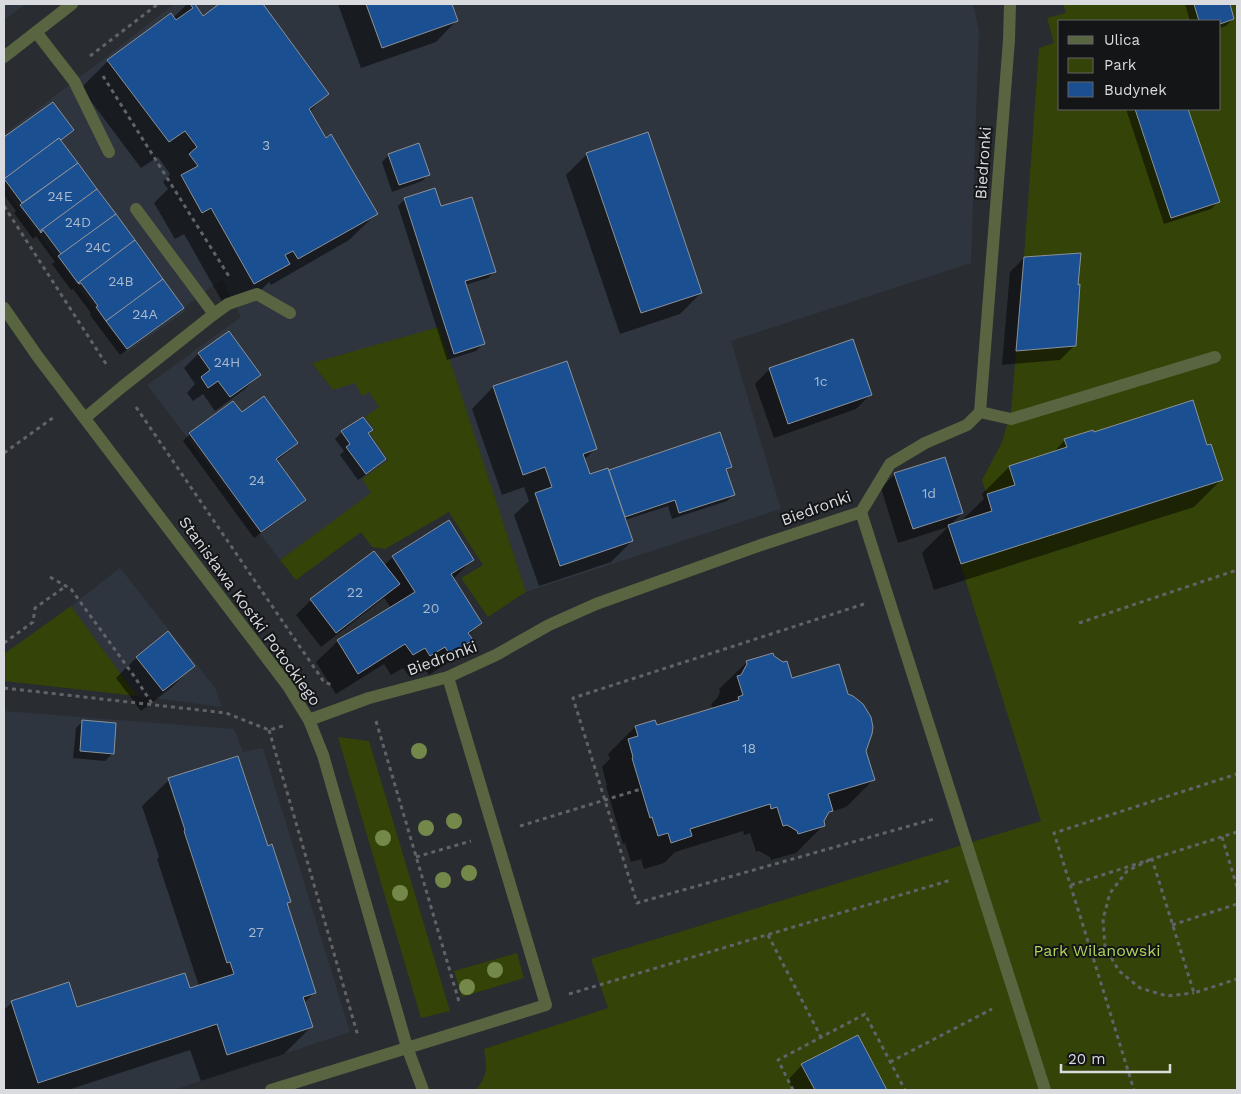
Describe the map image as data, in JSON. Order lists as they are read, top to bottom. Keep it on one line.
{"streets":{"street":["Biedronki","Stanisława Kostki Potockiego"]},"crossings":[["Biedronki","Stanisława Kostki Potockiego"]],"parks":["Park Wilanowski"],"house_numbers":["3","24E","24D","24C","24B","24A","24H","1c","24","1d","22","20","18","27"],"legend":["Ulica","Park","Budynek"],"scale_bar":"20 m"}
